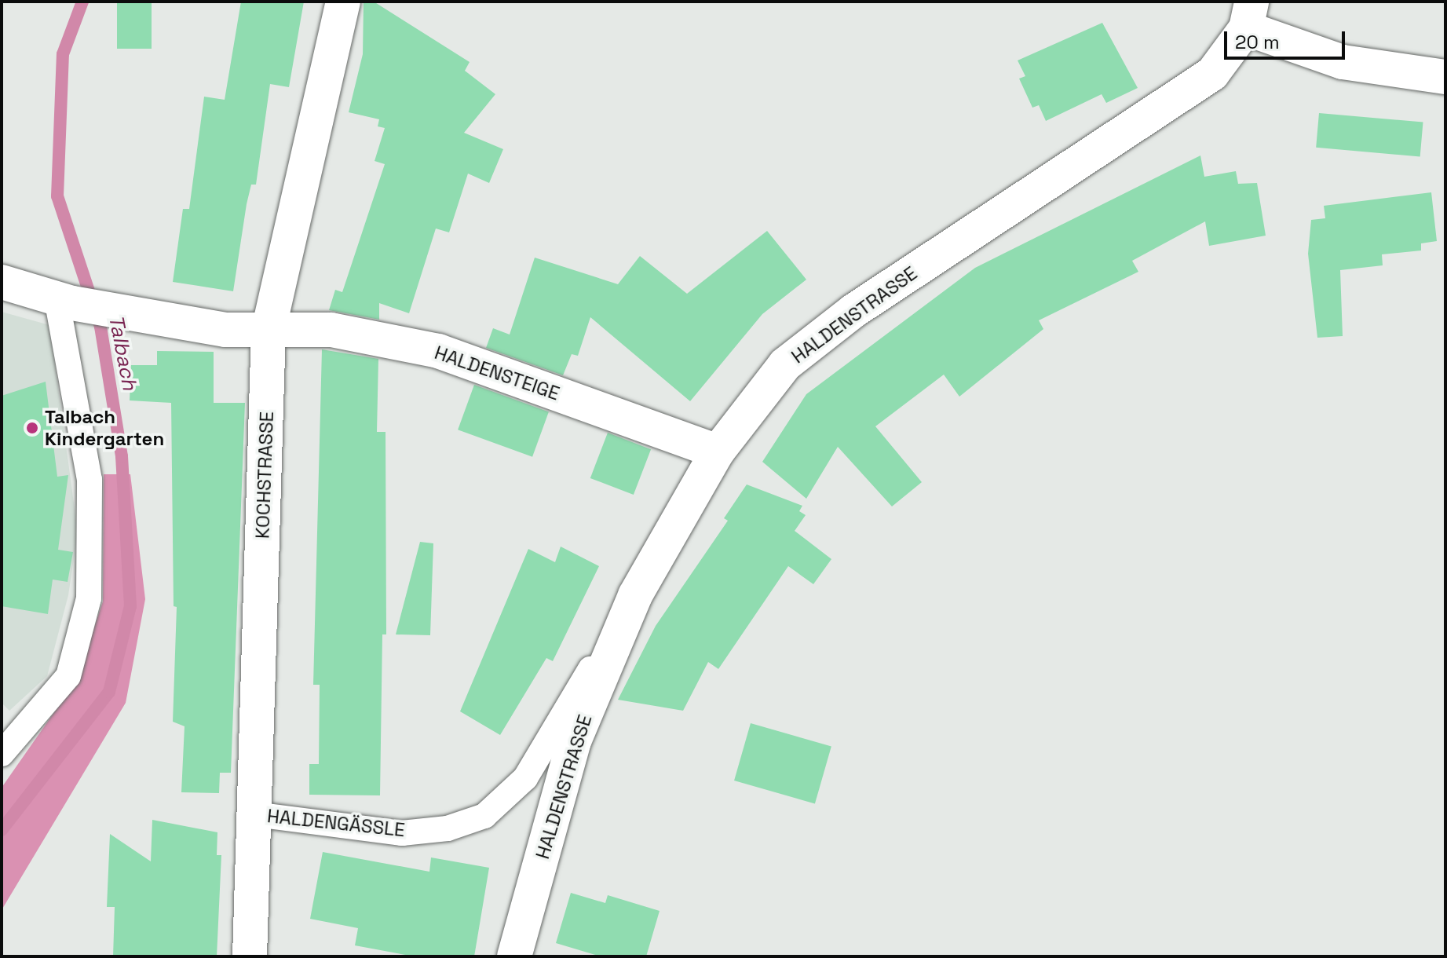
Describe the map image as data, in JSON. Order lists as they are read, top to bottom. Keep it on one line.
{"streets":{"street":["HALDENSTRASSE","HALDENSTEIGE","KOCHSTRASSE"],"lane":["HALDENGÄSSLE"]},"crossings":[["HALDENSTRASSE","HALDENSTEIGE"],["HALDENSTRASSE","HALDENGÄSSLE"],["HALDENSTEIGE","KOCHSTRASSE"],["KOCHSTRASSE","HALDENGÄSSLE"]],"water":["Talbach"],"places":["Talbach Kindergarten"],"scale_bar":"20 m"}
